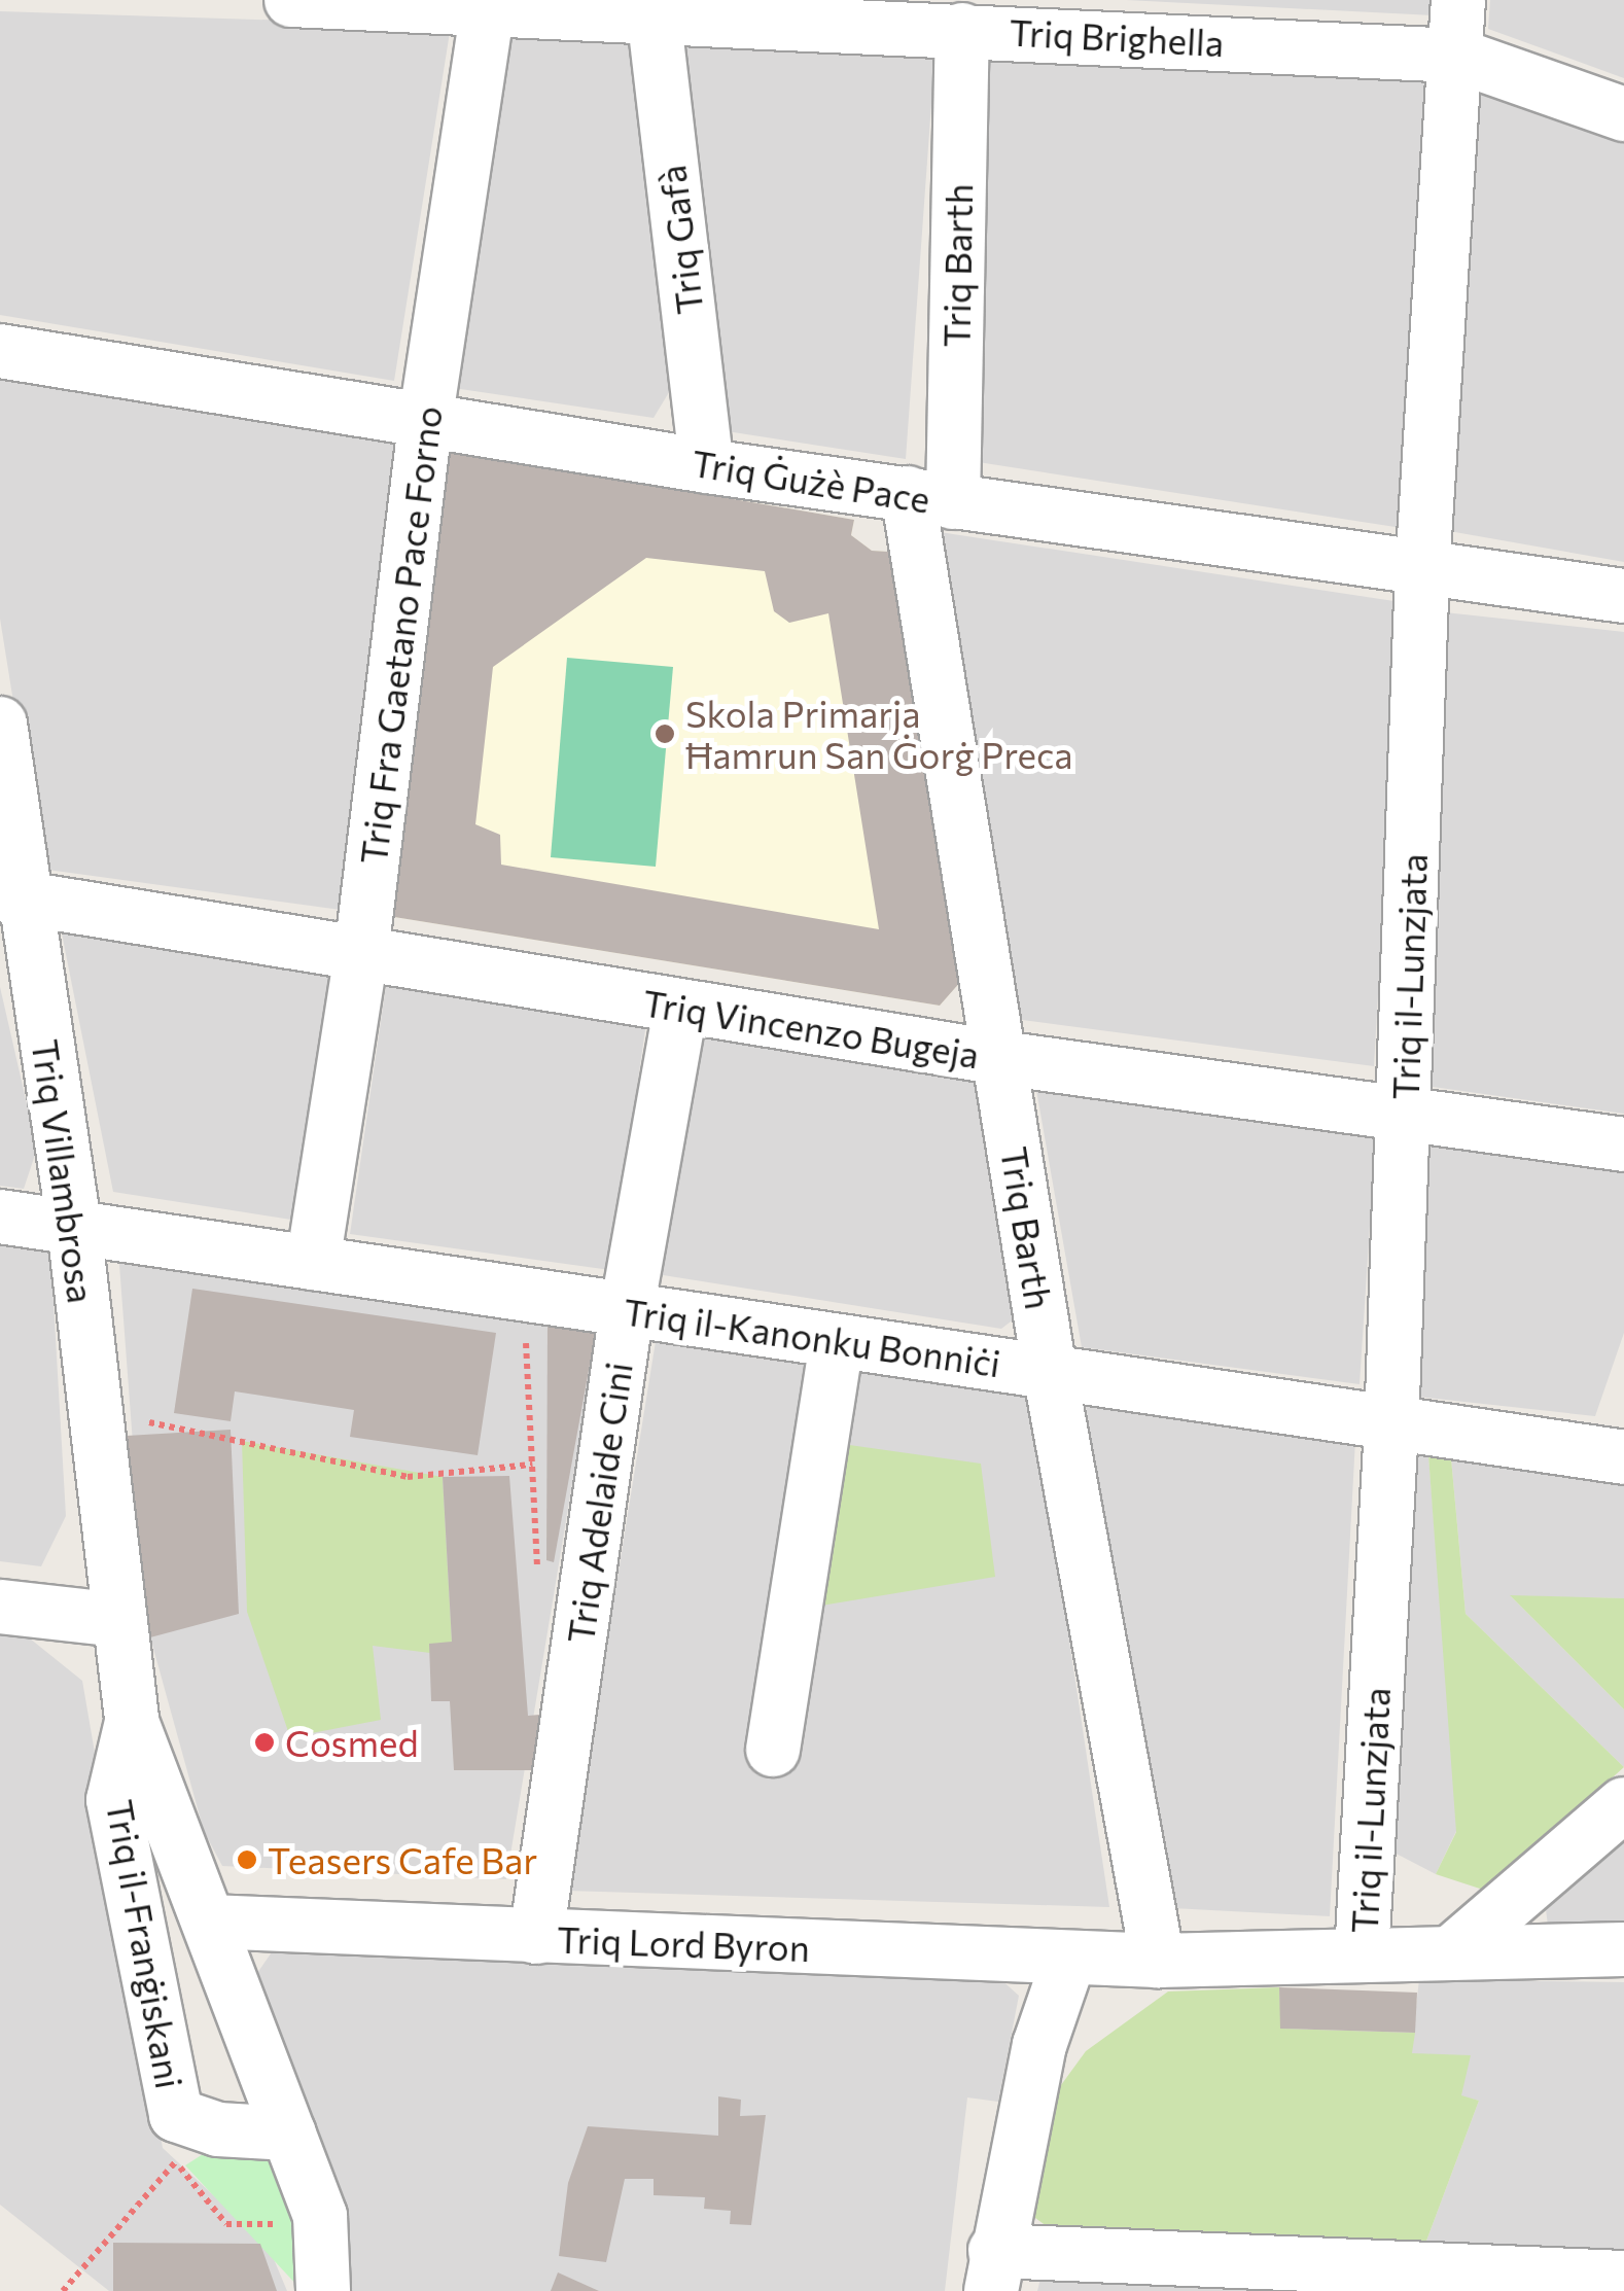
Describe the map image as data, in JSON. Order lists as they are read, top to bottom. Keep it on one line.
{"streets":{"street":["Triq Brighella","Triq Gafà","Triq Barth","Triq Ġużè Pace","Triq Fra Gaetano Pace Forno","Triq il-Lunzjata","Triq Vincenzo Bugeja","Triq Villambrosa","Triq il-Kanonku Bonniċi","Triq Adelaide Cini","Triq Lord Byron","Triq il-Franġiskani"]},"crossings":[["Triq Brighella","Triq Gafà"],["Triq Brighella","Triq Barth"],["Triq Brighella","Triq Fra Gaetano Pace Forno"],["Triq Brighella","Triq il-Lunzjata"],["Triq Gafà","Triq Ġużè Pace"],["Triq Barth","Triq Ġużè Pace"],["Triq Barth","Triq Vincenzo Bugeja"],["Triq Barth","Triq il-Kanonku Bonniċi"],["Triq Barth","Triq Lord Byron"],["Triq Ġużè Pace","Triq Fra Gaetano Pace Forno"],["Triq Ġużè Pace","Triq il-Lunzjata"],["Triq Fra Gaetano Pace Forno","Triq Vincenzo Bugeja"],["Triq Fra Gaetano Pace Forno","Triq il-Kanonku Bonniċi"],["Triq il-Lunzjata","Triq Vincenzo Bugeja"],["Triq il-Lunzjata","Triq il-Kanonku Bonniċi"],["Triq il-Lunzjata","Triq Lord Byron"],["Triq Vincenzo Bugeja","Triq Villambrosa"],["Triq Vincenzo Bugeja","Triq Adelaide Cini"],["Triq Villambrosa","Triq il-Kanonku Bonniċi"],["Triq Villambrosa","Triq il-Franġiskani"],["Triq il-Kanonku Bonniċi","Triq Adelaide Cini"],["Triq Adelaide Cini","Triq Lord Byron"],["Triq Lord Byron","Triq il-Franġiskani"]],"places":["Skola Primarja Ħamrun San Ġorġ Preca","Cosmed","Teasers Cafe Bar"]}
